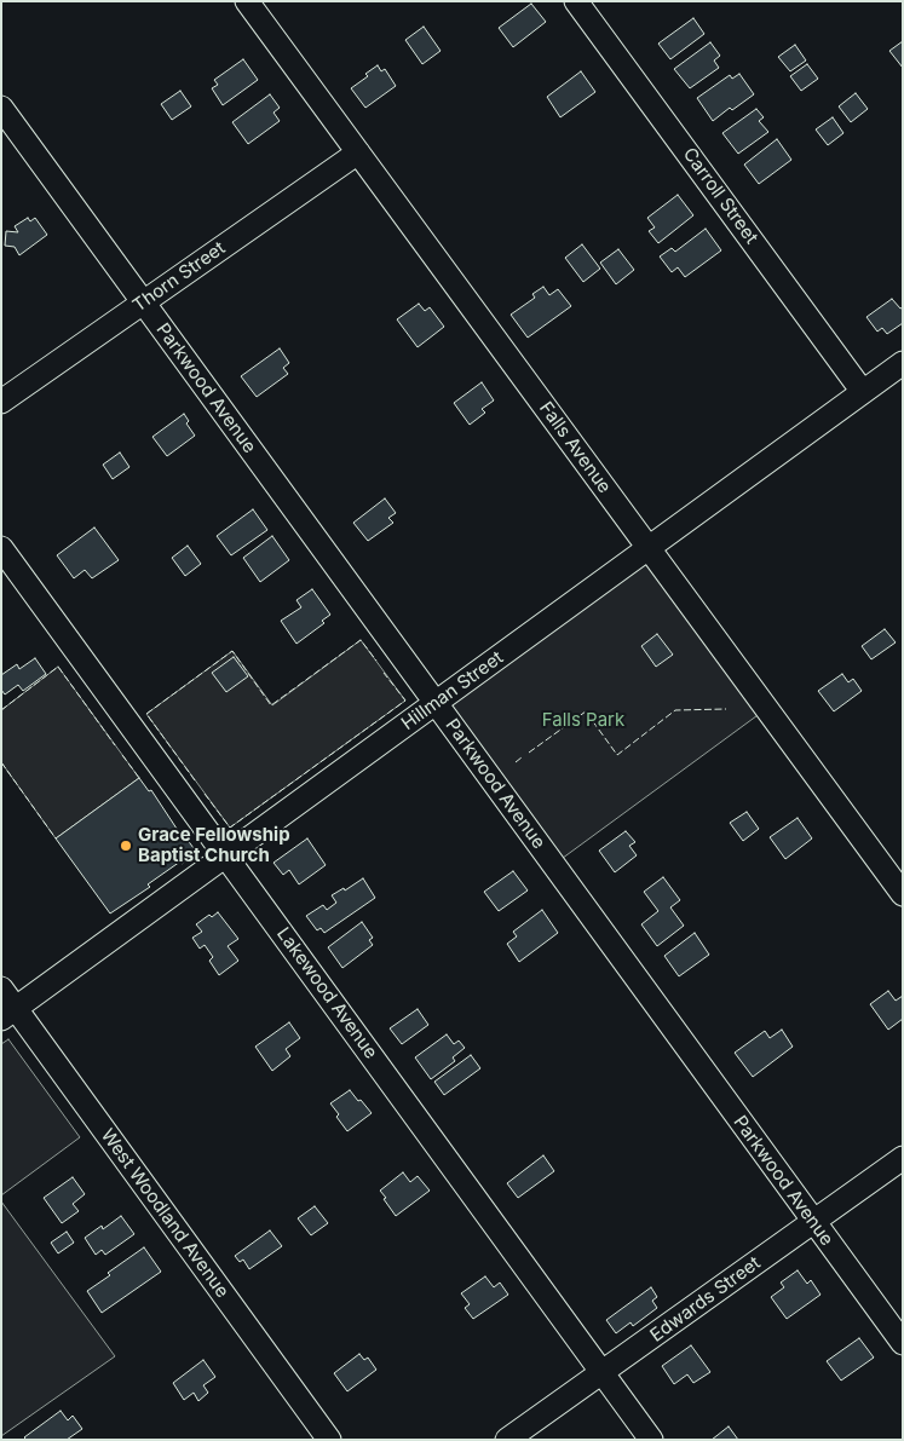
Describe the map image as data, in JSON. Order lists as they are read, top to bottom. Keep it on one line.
{"streets":{"street":["Carroll Street","Thorn Street","Parkwood Avenue","Falls Avenue","Hillman Street","Lakewood Avenue","West Woodland Avenue","Edwards Street"]},"crossings":[["Carroll Street","Hillman Street"],["Thorn Street","Parkwood Avenue"],["Thorn Street","Falls Avenue"],["Parkwood Avenue","Hillman Street"],["Parkwood Avenue","Edwards Street"],["Falls Avenue","Hillman Street"],["Hillman Street","Lakewood Avenue"],["Hillman Street","West Woodland Avenue"],["Lakewood Avenue","Edwards Street"]],"parks":["Falls Park"],"places":["Grace Fellowship Baptist Church"]}
